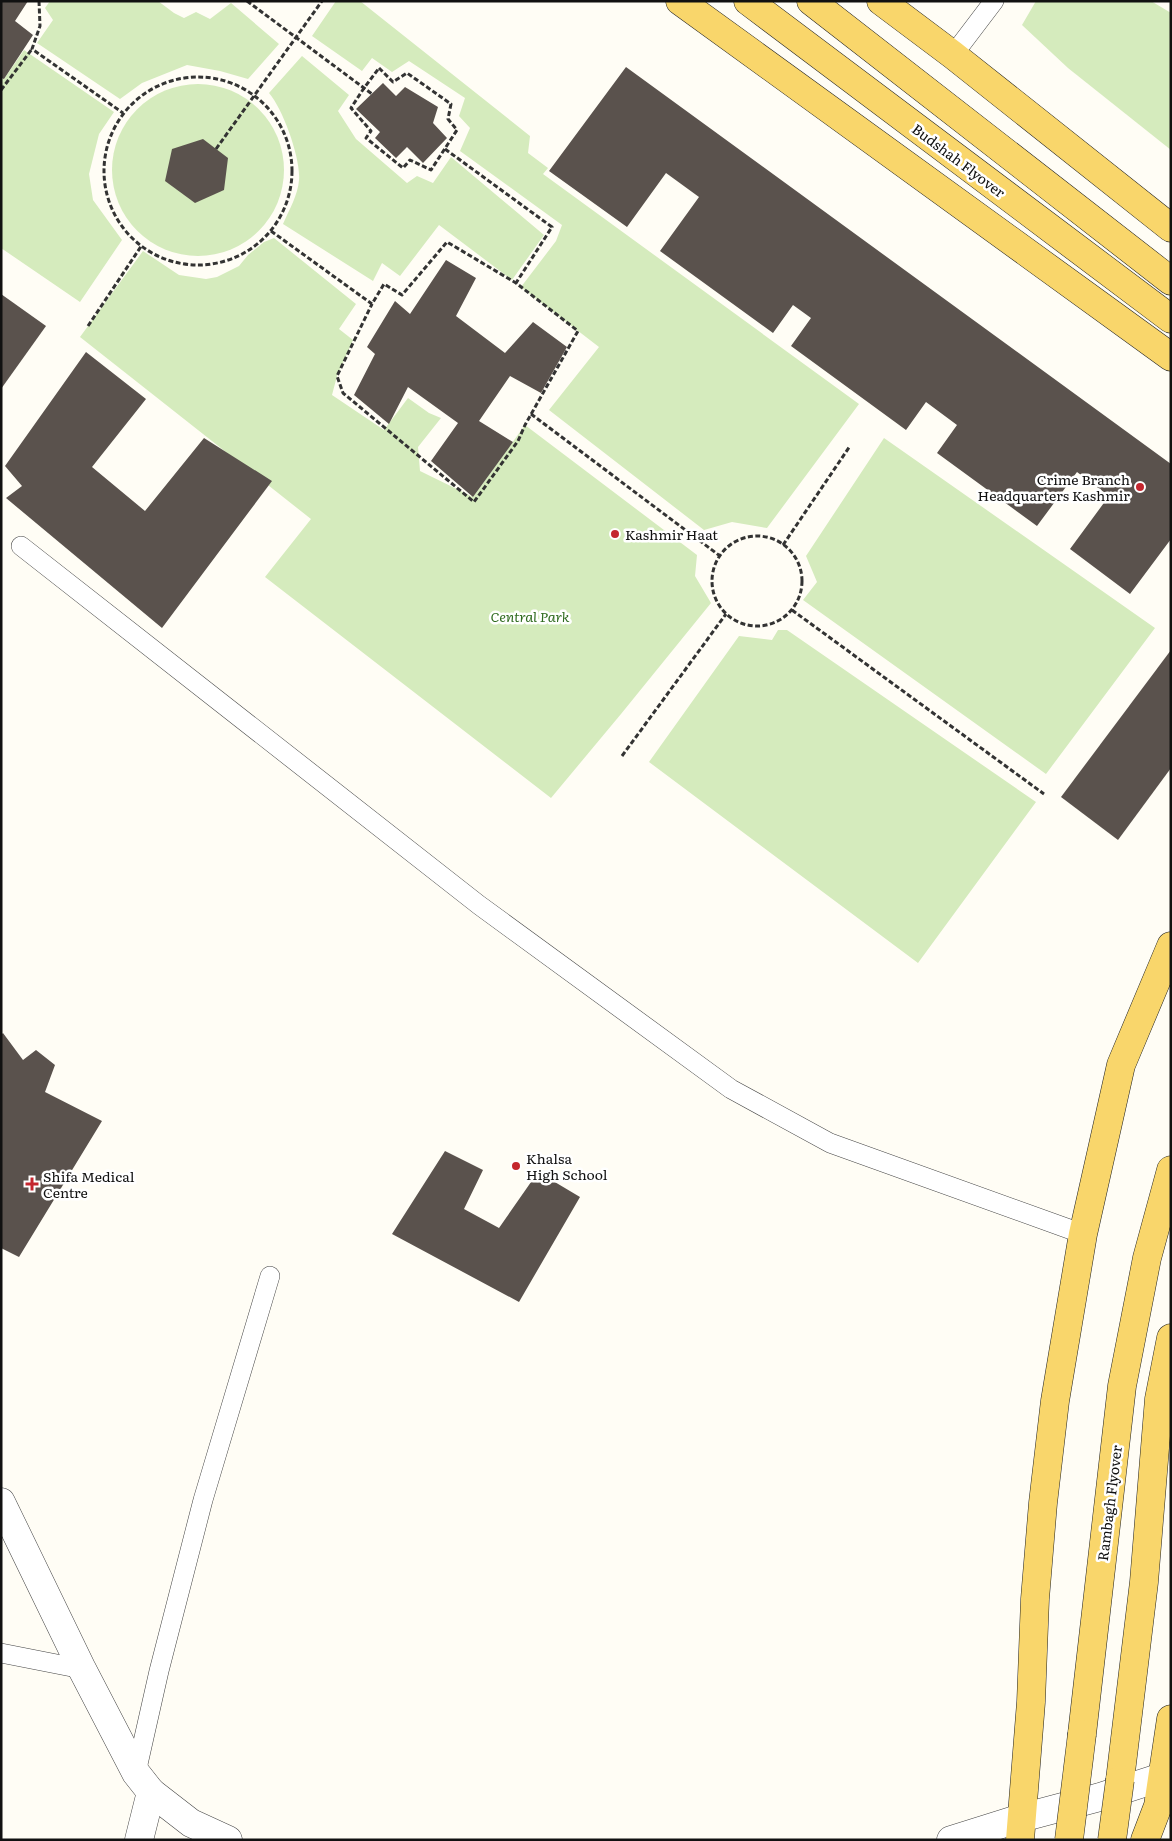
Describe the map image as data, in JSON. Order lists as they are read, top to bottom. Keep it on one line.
{"streets":{"main road":["Budshah Flyover","Rambagh Flyover"]},"parks":["Central Park"],"places":{"other":["Crime Branch Headquarters Kashmir","Kashmir Haat","Khalsa High School"],"health":["Shifa Medical Centre"]}}
